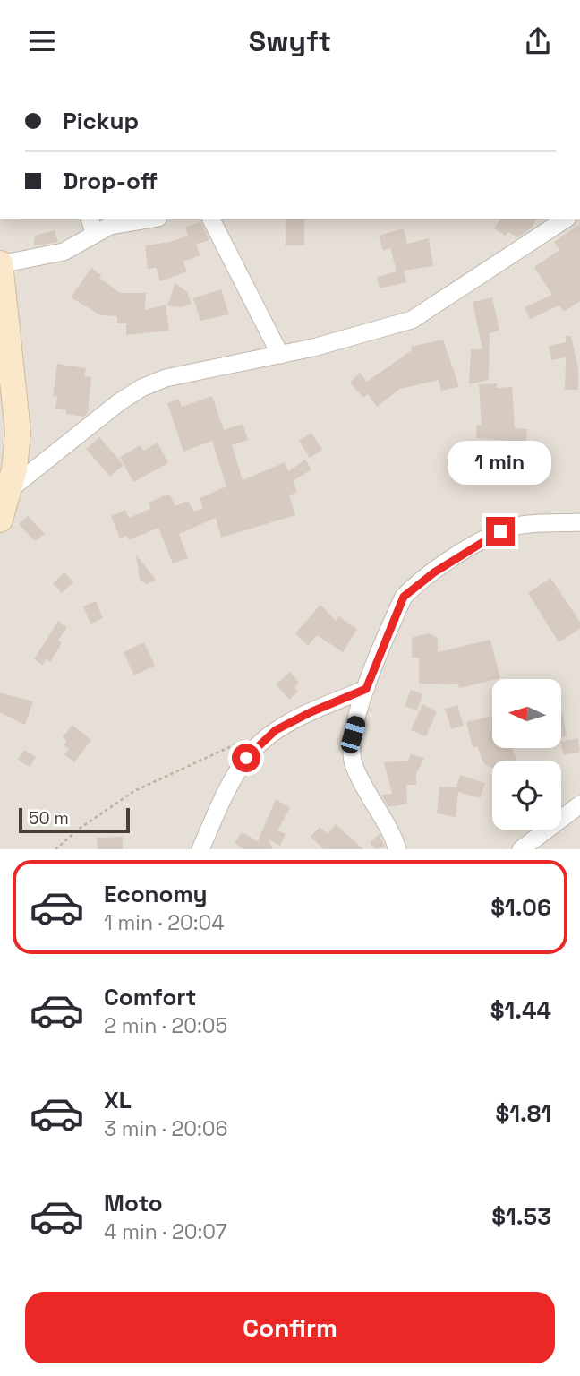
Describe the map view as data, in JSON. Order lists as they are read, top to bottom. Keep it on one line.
{"scale_bar":"50 m","north":"left","page":{"header":"Swyft","banner":["Pickup","Drop-off"],"bubble":"1 min","scale":"50 m","list":[{"name":"Economy","note":"1 min · 20:04","value":"$1.06"},{"name":"Comfort","note":"2 min · 20:05","value":"$1.44"},{"name":"XL","note":"3 min · 20:06","value":"$1.81"},{"name":"Moto","note":"4 min · 20:07","value":"$1.53"}],"buttons":"Confirm"}}
